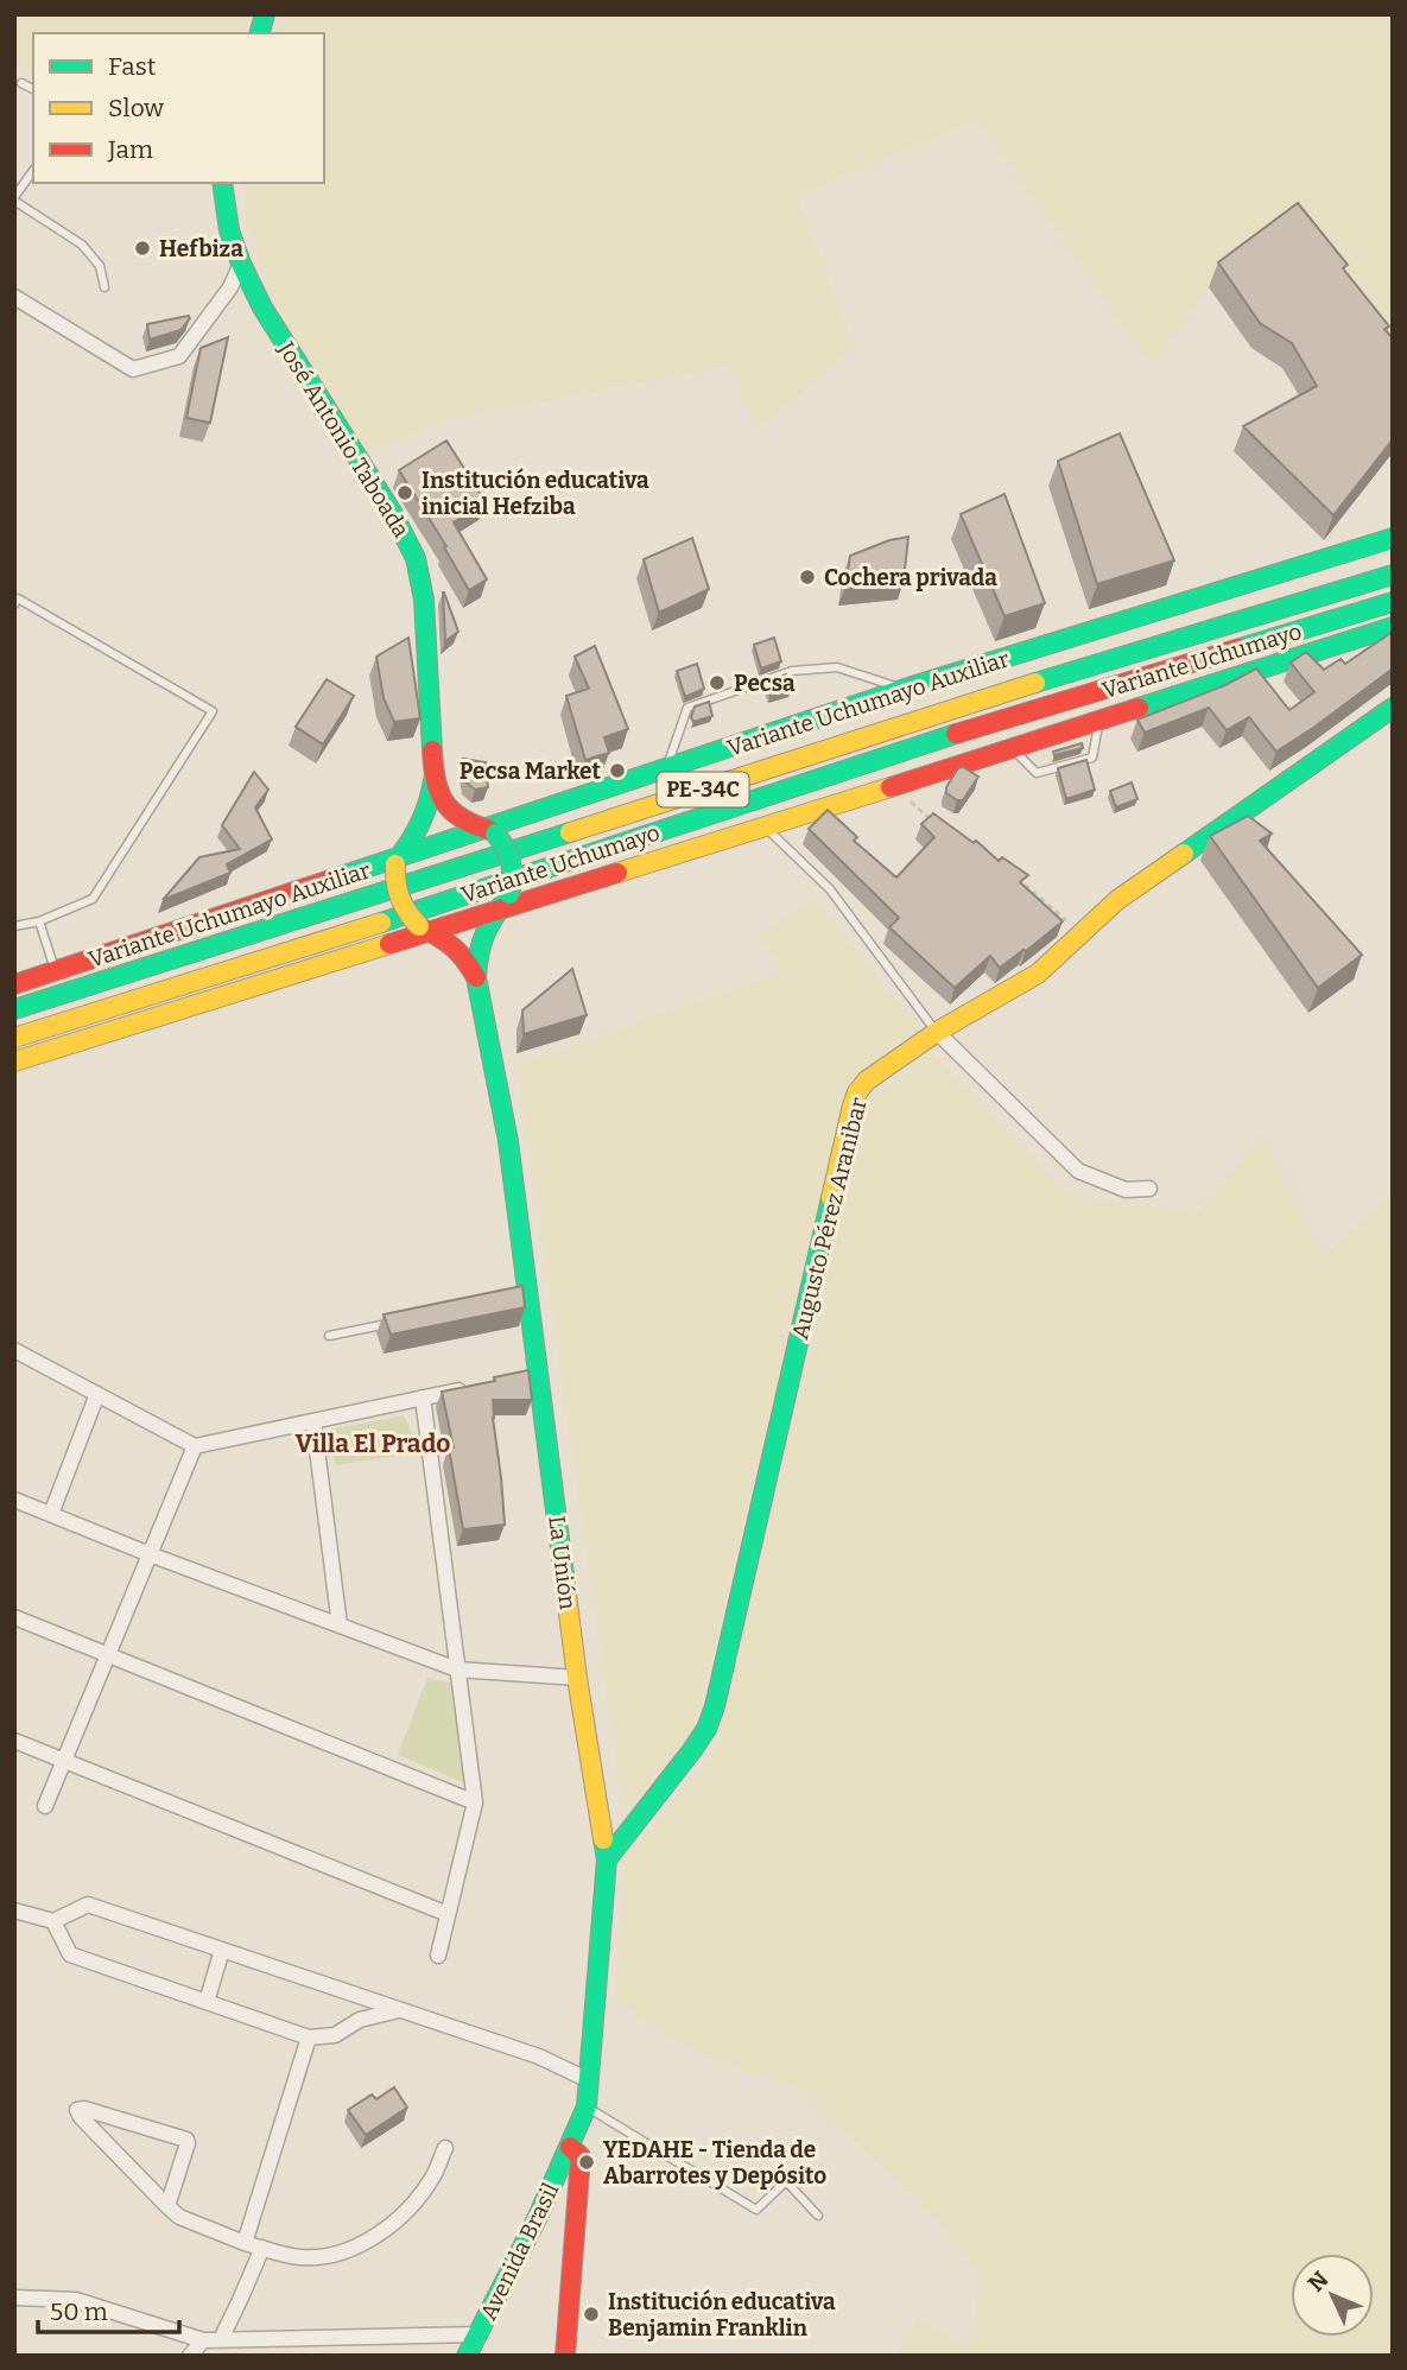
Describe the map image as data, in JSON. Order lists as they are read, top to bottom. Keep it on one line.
{"streets":{"main road":["José Antonio Taboada","Variante Uchumayo","Variante Uchumayo Auxiliar","PE-34C","Augusto Pérez Aranibar","La Unión","Avenida Brasil"]},"crossings":[["José Antonio Taboada","Variante Uchumayo Auxiliar"],["Augusto Pérez Aranibar","La Unión"],["La Unión","Avenida Brasil"]],"districts":["Villa El Prado"],"places":["Hefbiza","Institución educativa inicial Hefziba","Cochera privada","Pecsa","Pecsa Market","YEDAHE - Tienda de Abarrotes y Depósito","Institución educativa Benjamin Franklin"],"legend":["Fast","Slow","Jam"],"scale_bar":"50 m","north":"top left"}
